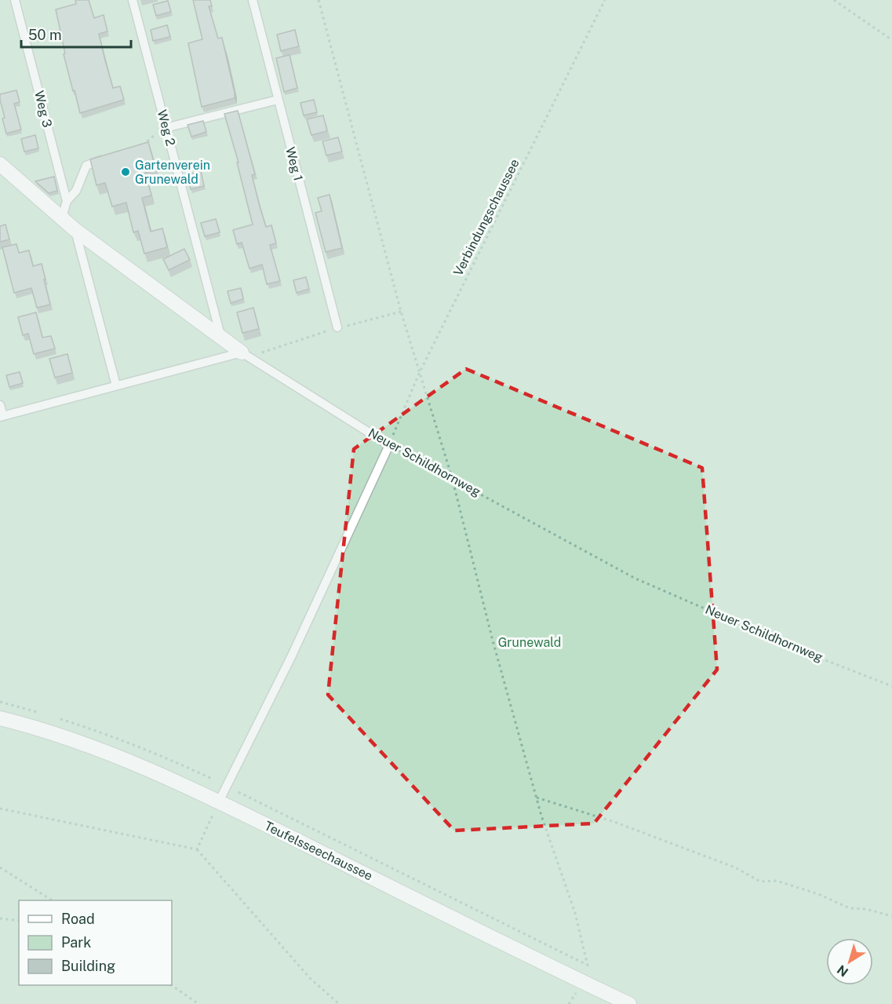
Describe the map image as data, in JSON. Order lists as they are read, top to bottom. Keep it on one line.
{"streets":{"street":["Neuer Schildhornweg","Teufelsseechaussee"],"lane":["Weg 3","Weg 2","Weg 1"],"path":["Verbindungschaussee"]},"crossings":[["Weg 3","Neuer Schildhornweg"],["Weg 2","Neuer Schildhornweg"],["Verbindungschaussee","Neuer Schildhornweg"]],"parks":["Grunewald"],"places":["Gartenverein Grunewald"],"legend":["Road","Park","Building"],"scale_bar":"50 m","north":"bottom left"}
